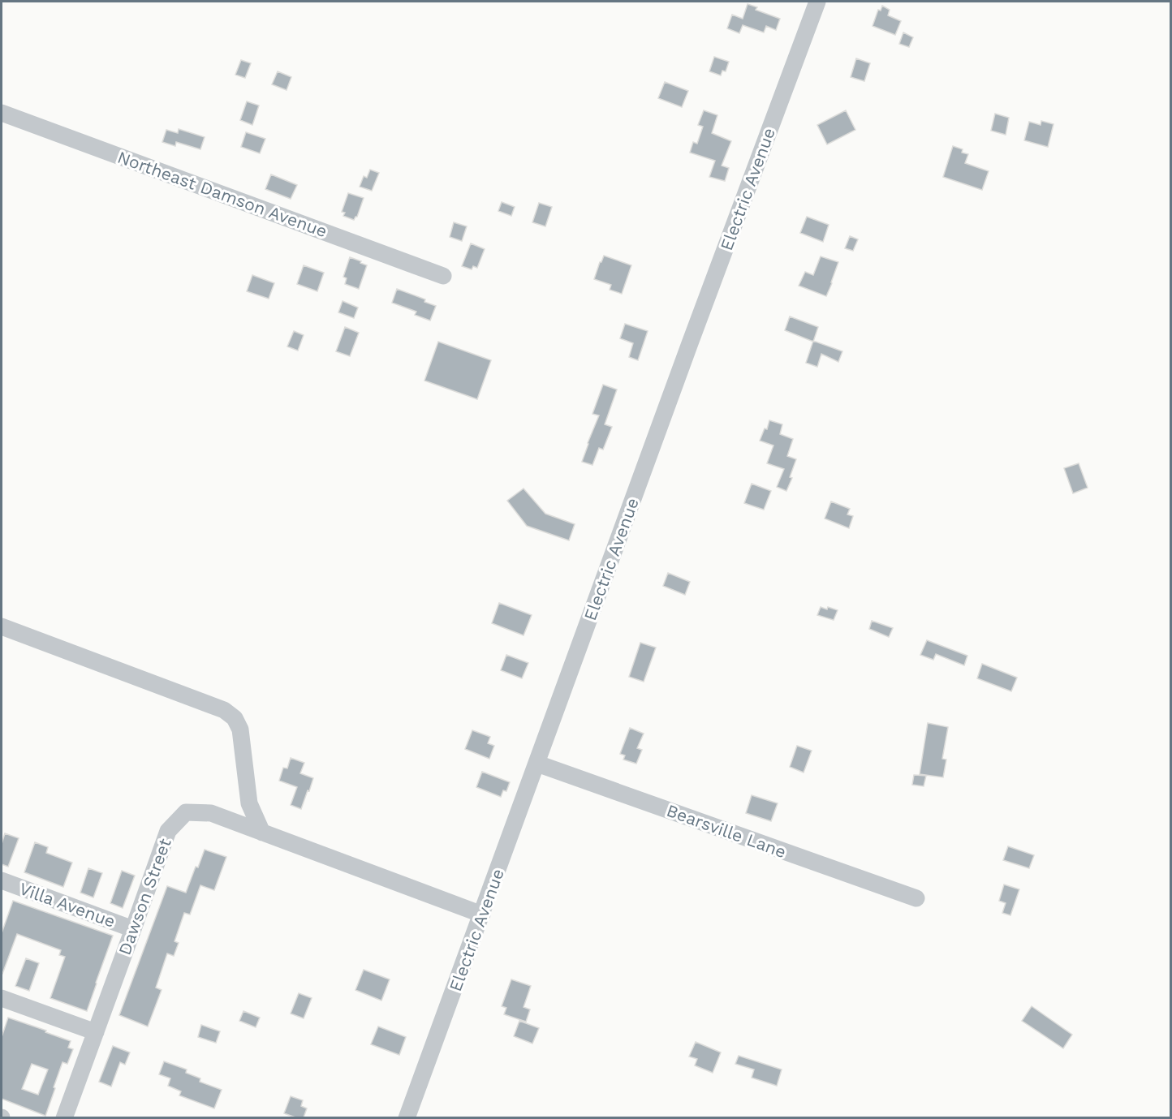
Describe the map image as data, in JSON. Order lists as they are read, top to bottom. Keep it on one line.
{"streets":{"street":["Electric Avenue","Northeast Damson Avenue","Bearsville Lane","Dawson Street","Villa Avenue"]},"crossings":[["Electric Avenue","Bearsville Lane"],["Electric Avenue","Dawson Street"],["Dawson Street","Villa Avenue"]]}
